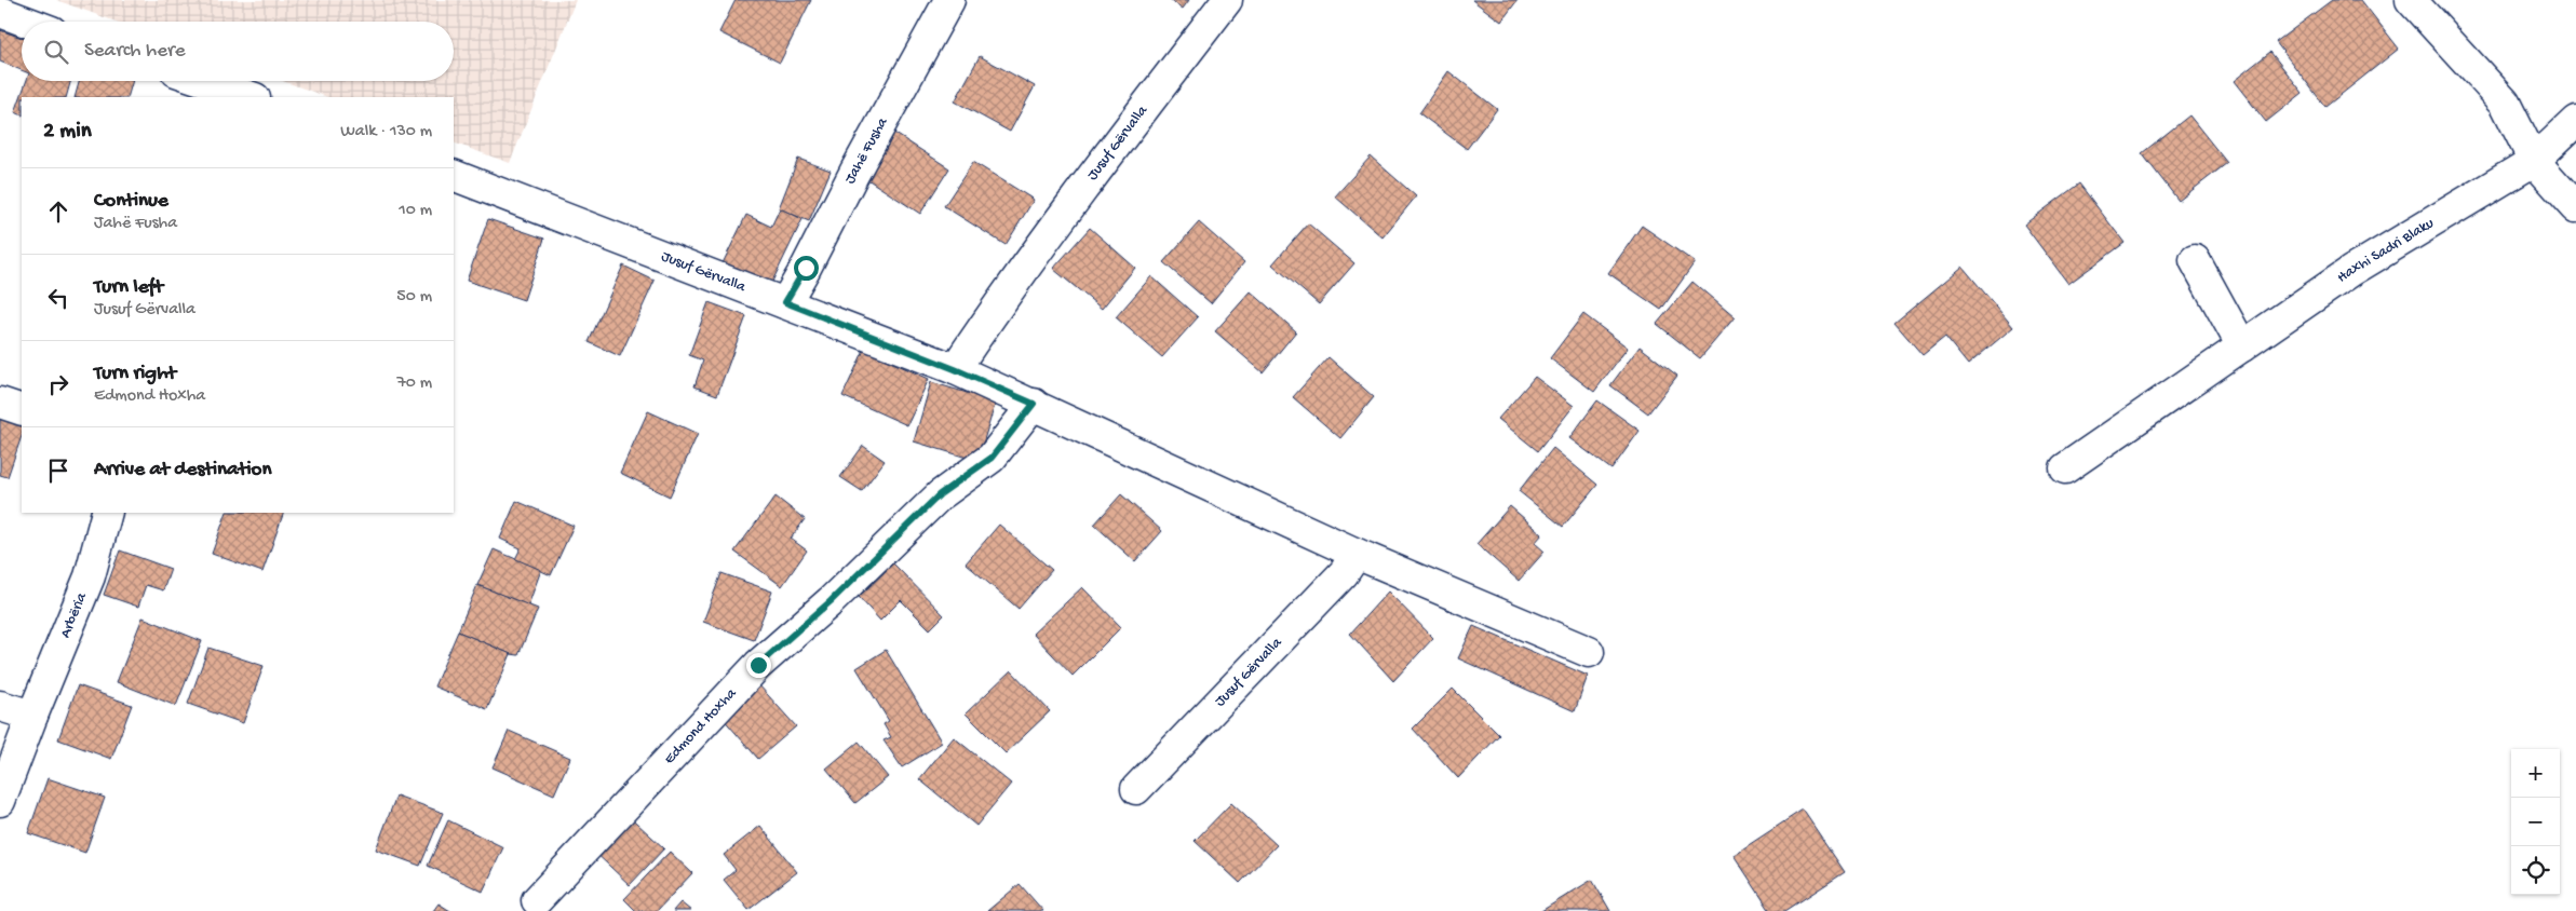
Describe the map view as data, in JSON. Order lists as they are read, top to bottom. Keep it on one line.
{"streets":{"street":["Jusuf Gërvalla","Jahë Fusha","Haxhi Sadri Blaku","Arbëria","Edmond Hoxha"]},"crossings":[["Jusuf Gërvalla","Jahë Fusha"],["Jusuf Gërvalla","Edmond Hoxha"]],"page":{"search":"Search here","heading":["2 min","Walk · 130 m"],"list":[["Continue","Jahë Fusha","10 m"],["Turn left","Jusuf Gërvalla","50 m"],["Turn right","Edmond Hoxha","70 m"],"Arrive at destination"],"map_buttons":["+","−"]}}
